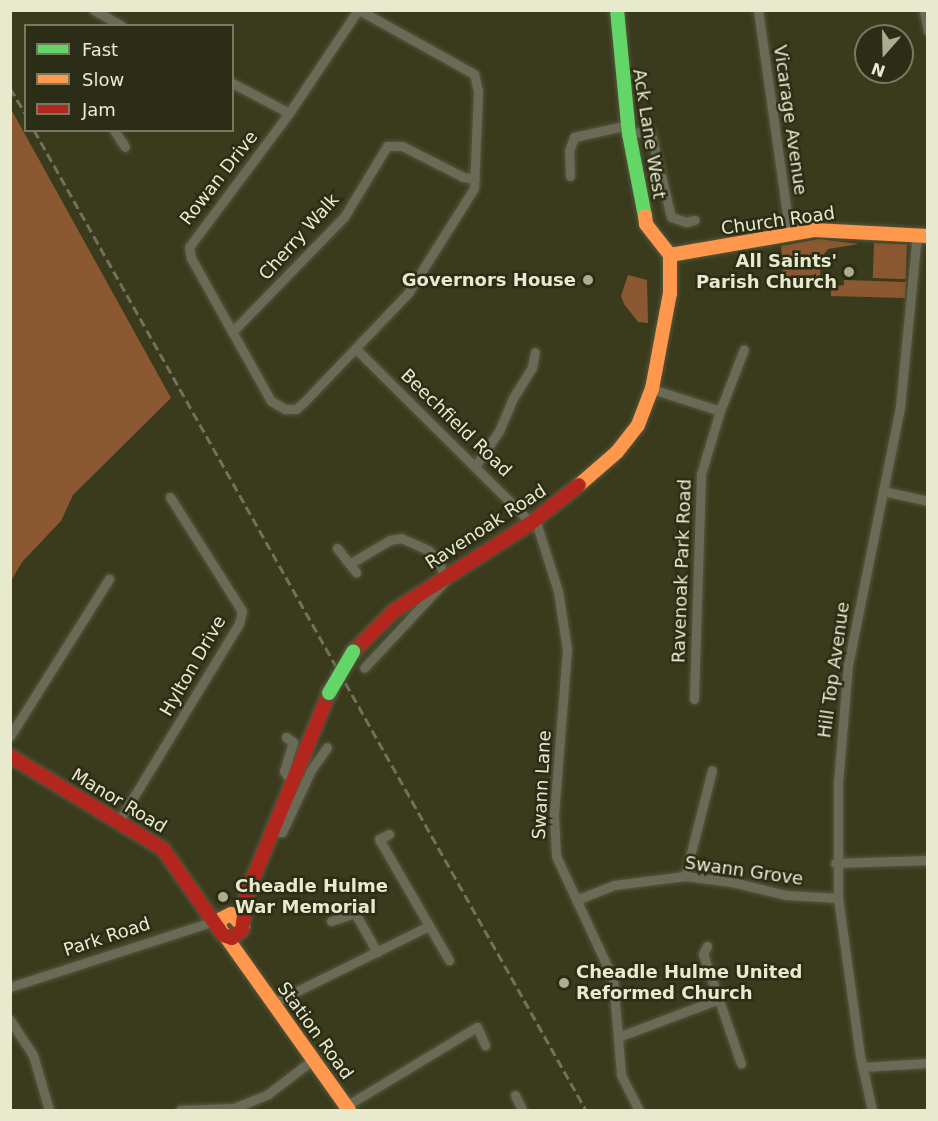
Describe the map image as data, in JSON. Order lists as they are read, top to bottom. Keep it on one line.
{"streets":{"main road":["Ack Lane West","Church Road","Ravenoak Road","Manor Road","Station Road"],"street":["Vicarage Avenue","Rowan Drive","Cherry Walk","Beechfield Road","Ravenoak Park Road","Hylton Drive","Hill Top Avenue","Swann Lane","Swann Grove","Park Road"]},"crossings":[["Vicarage Avenue","Church Road"],["Ack Lane West","Church Road"],["Ack Lane West","Ravenoak Road"],["Rowan Drive","Cherry Walk"],["Rowan Drive","Beechfield Road"],["Church Road","Ravenoak Road"],["Church Road","Hill Top Avenue"],["Beechfield Road","Ravenoak Road"],["Beechfield Road","Swann Lane"],["Ravenoak Road","Swann Lane"],["Ravenoak Road","Manor Road"],["Ravenoak Road","Park Road"],["Ravenoak Road","Station Road"],["Hylton Drive","Manor Road"],["Hill Top Avenue","Swann Grove"],["Swann Lane","Swann Grove"],["Manor Road","Park Road"],["Manor Road","Station Road"],["Park Road","Station Road"]],"places":["All Saints' Parish Church","Governors House","Cheadle Hulme War Memorial","Cheadle Hulme United Reformed Church"],"legend":["Fast","Slow","Jam"],"north":"bottom"}
